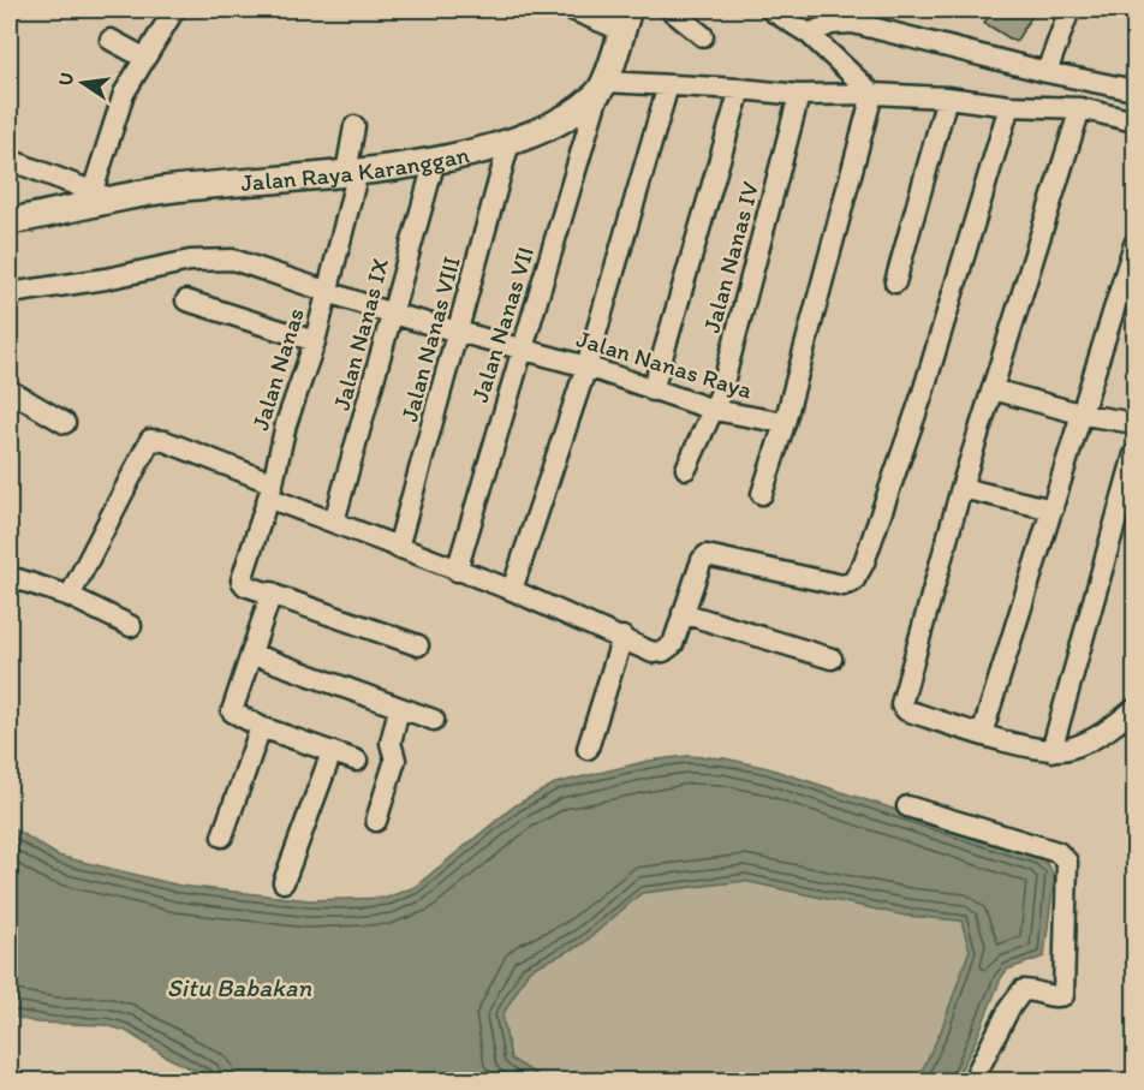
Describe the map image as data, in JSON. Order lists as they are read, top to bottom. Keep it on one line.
{"streets":{"street":["Jalan Raya Karanggan","Jalan Nanas IV","Jalan Nanas VII","Jalan Nanas IX","Jalan Nanas VIII","Jalan Nanas Raya","Jalan Nanas"]},"crossings":[["Jalan Raya Karanggan","Jalan Nanas VII"],["Jalan Raya Karanggan","Jalan Nanas IX"],["Jalan Raya Karanggan","Jalan Nanas VIII"],["Jalan Raya Karanggan","Jalan Nanas"],["Jalan Nanas IV","Jalan Nanas Raya"],["Jalan Nanas VII","Jalan Nanas Raya"],["Jalan Nanas IX","Jalan Nanas Raya"],["Jalan Nanas VIII","Jalan Nanas Raya"],["Jalan Nanas Raya","Jalan Nanas"]],"water":["Situ Babakan"],"north":"left"}
